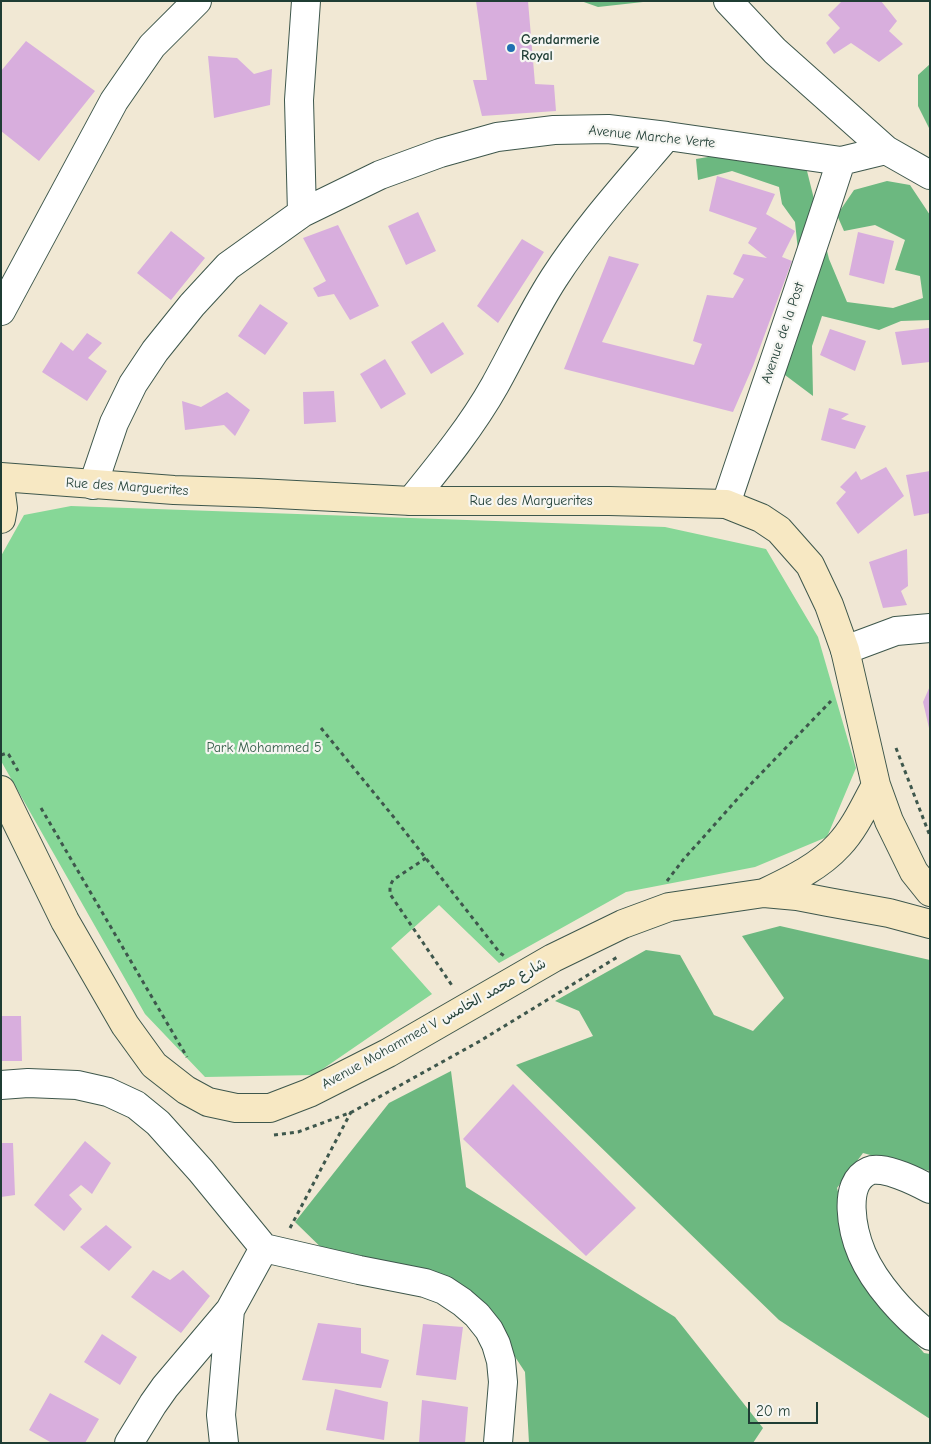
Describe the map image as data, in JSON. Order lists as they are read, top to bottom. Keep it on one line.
{"streets":{"main road":["Rue des Marguerites","Avenue Mohammed V شارع محمد الخامس"],"street":["Avenue Marche Verte","Avenue de la Post"]},"crossings":[["Avenue Marche Verte","Avenue de la Post"],["Avenue Marche Verte","Rue des Marguerites"],["Avenue de la Post","Rue des Marguerites"]],"parks":["Park Mohammed 5"],"places":["Gendarmerie Royal"],"scale_bar":"20 m"}
